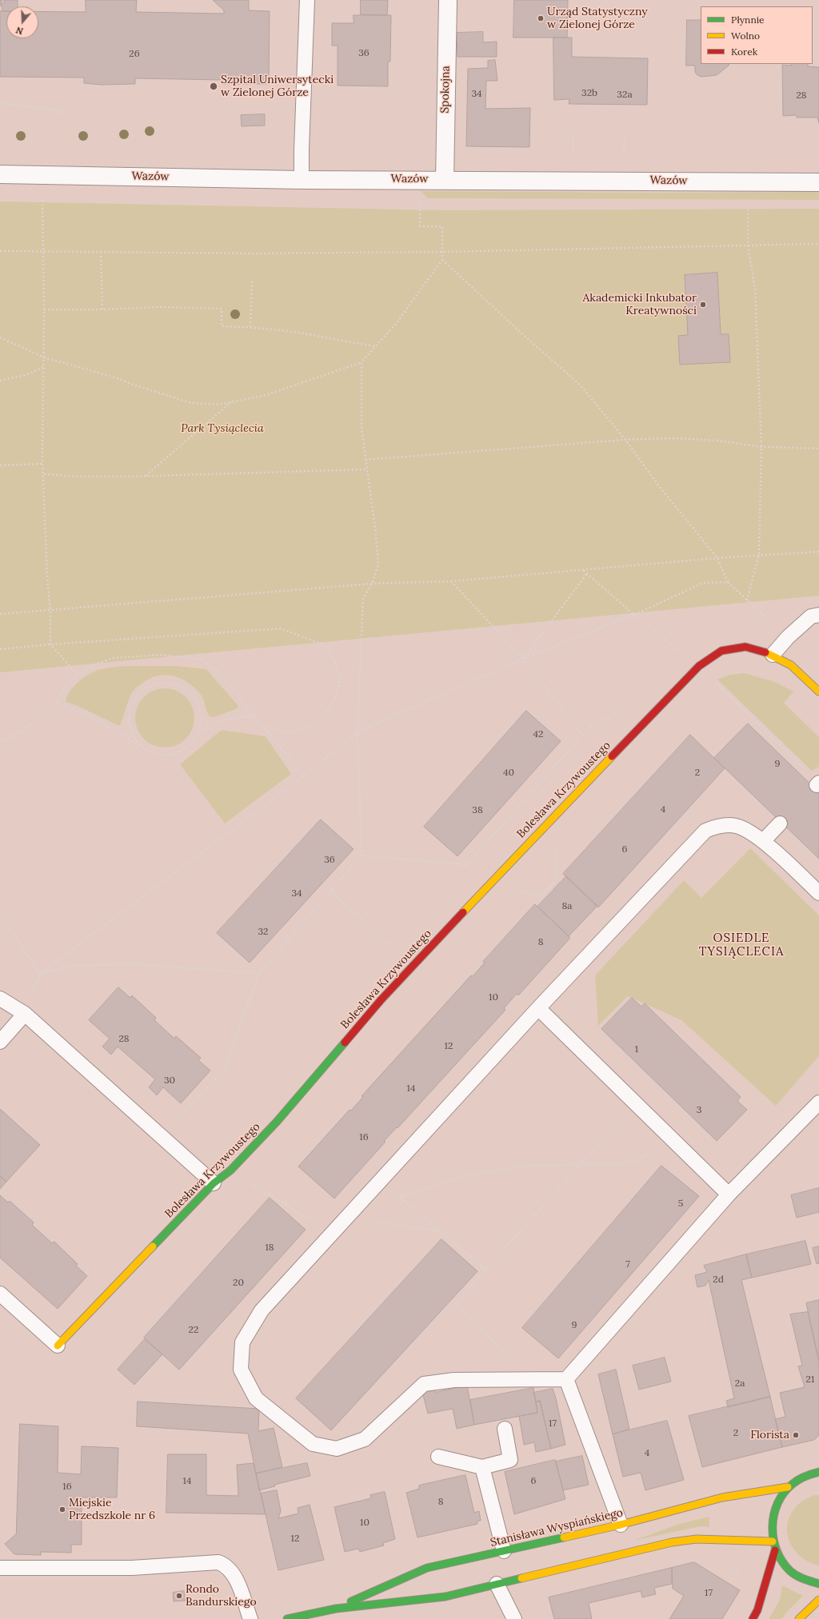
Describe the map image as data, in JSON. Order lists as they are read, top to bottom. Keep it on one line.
{"streets":{"street":["Spokojna","Wazów","Bolesława Krzywoustego","Stanisława Wyspiańskiego"]},"crossings":[["Spokojna","Wazów"]],"districts":["OSIEDLE TYSIĄCLECIA"],"parks":["Park Tysiąclecia"],"places":["Urząd Statystyczny w Zielonej Górze","Szpital Uniwersytecki w Zielonej Górze","Akademicki Inkubator Kreatywności","Florista","Miejskie Przedszkole nr 6","Rondo Bandurskiego"],"house_numbers":["36","26","32b","34","32a","28","42","9","40","2","4","38","6","36","34","8a","32","8","10","28","12","1","30","14","3","16","5","18","7","2d","20","9","22","21","2a","17","2","4","14","6","16","8","10","12","17"],"legend":["Płynnie","Wolno","Korek"],"north":"bottom"}
